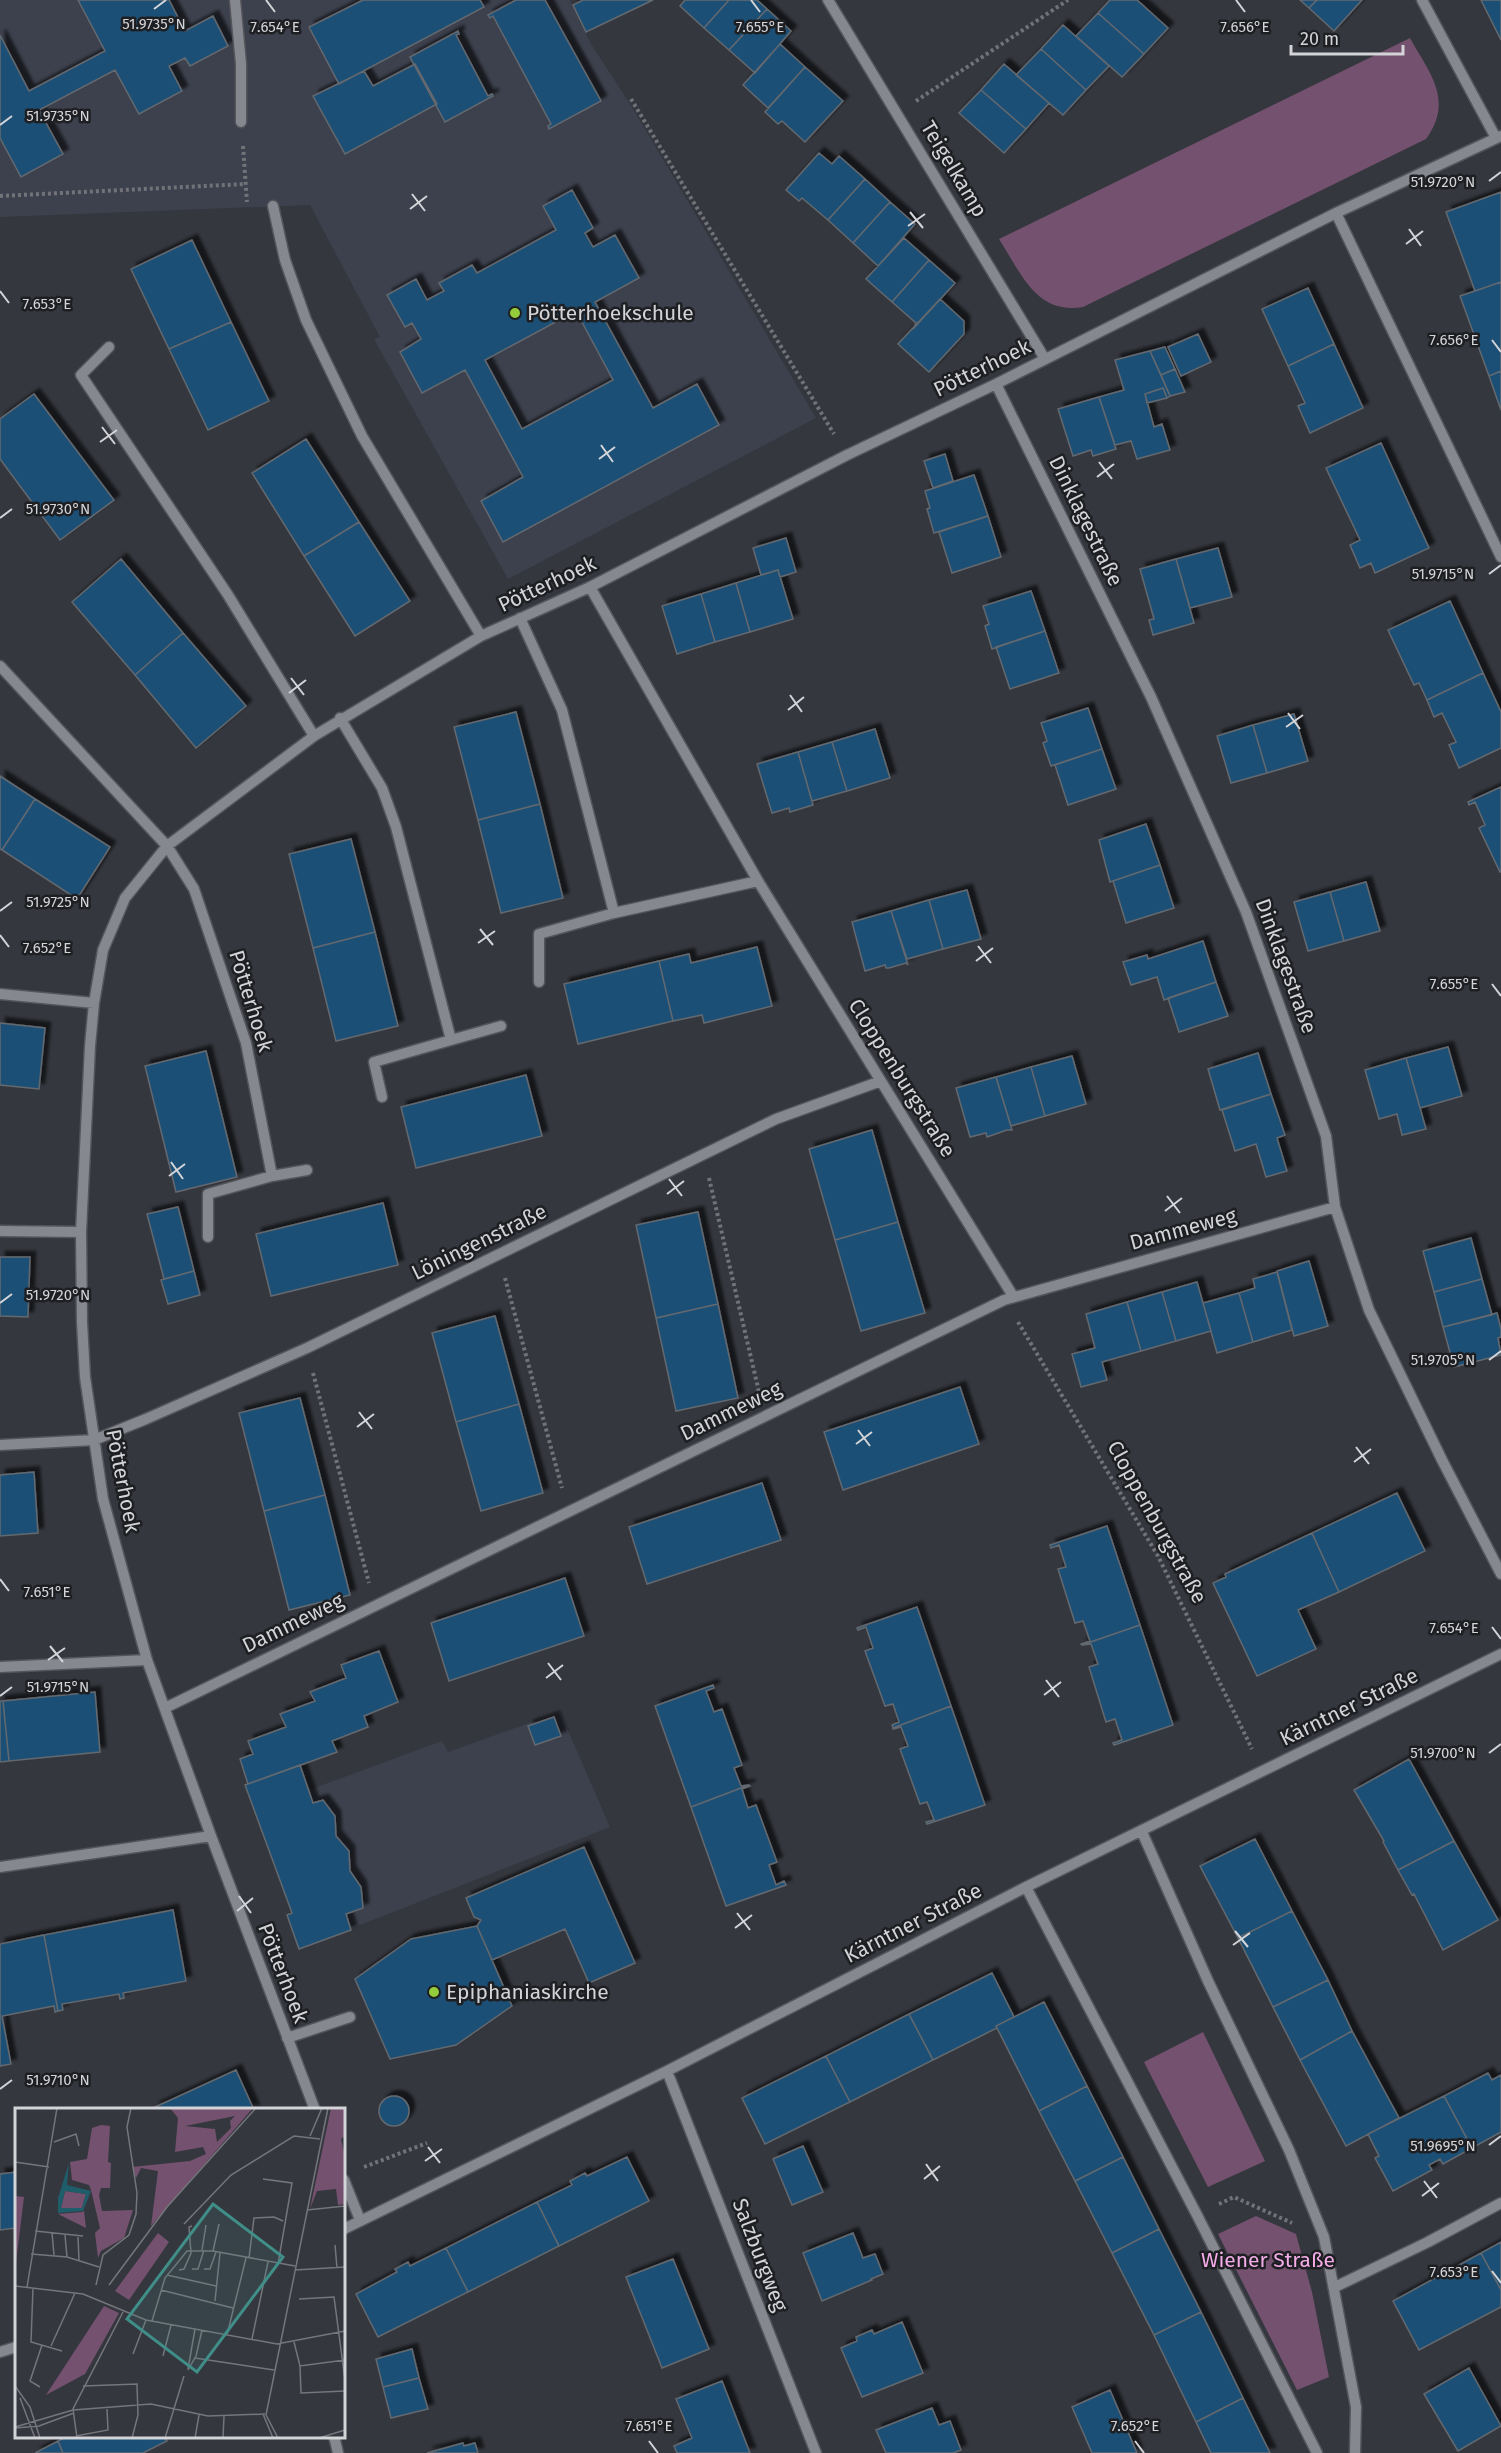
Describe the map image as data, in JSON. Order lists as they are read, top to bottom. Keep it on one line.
{"streets":{"street":["Teigelkamp","Pötterhoek","Dinklagestraße","Cloppenburgstraße","Dammeweg","Löningenstraße","Kärntner Straße","Salzburgweg"]},"crossings":[["Teigelkamp","Pötterhoek"],["Pötterhoek","Dinklagestraße"],["Pötterhoek","Cloppenburgstraße"],["Pötterhoek","Dammeweg"],["Pötterhoek","Löningenstraße"],["Dinklagestraße","Dammeweg"],["Cloppenburgstraße","Dammeweg"],["Cloppenburgstraße","Löningenstraße"],["Cloppenburgstraße","Kärntner Straße"],["Kärntner Straße","Salzburgweg"]],"parks":["Wiener Straße"],"places":["Pötterhoekschule","Epiphaniaskirche"],"scale_bar":"20 m","coordinates":["51.9735°N","7.654°E","7.655°E","7.656°E","51.9720°N","7.653°E","51.9730°N","51.9715°N","51.9725°N","7.652°E","51.9705°N","7.651°E","51.9700°N","51.9710°N","51.9695°N"]}
